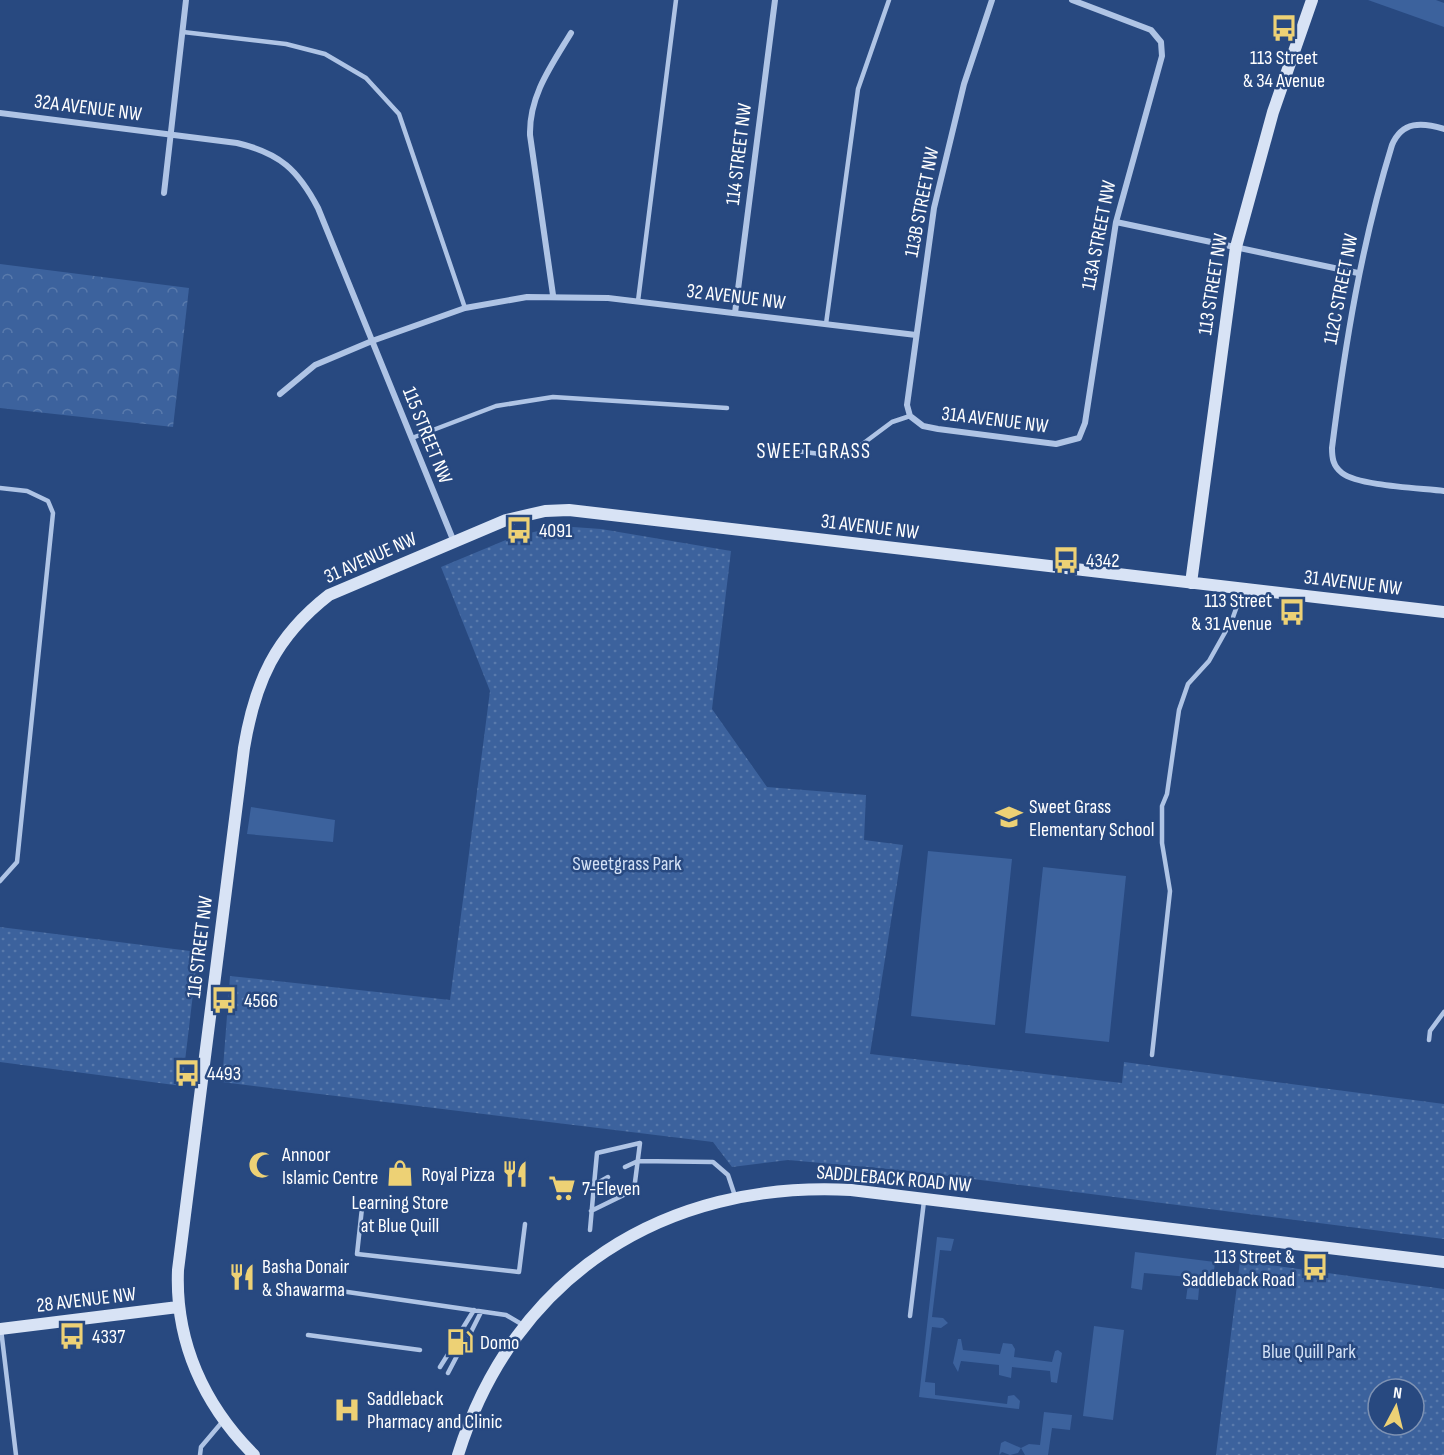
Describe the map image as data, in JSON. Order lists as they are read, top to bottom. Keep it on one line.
{"streets":{"street":["32A AVENUE NW","114 STREET NW","113B STREET NW","113A STREET NW","113 STREET NW","112C STREET NW","32 AVENUE NW","31A AVENUE NW","115 STREET NW","31 AVENUE NW","116 STREET NW","SADDLEBACK ROAD NW","28 AVENUE NW"]},"crossings":[["32A AVENUE NW","115 STREET NW"],["114 STREET NW","32 AVENUE NW"],["113B STREET NW","32 AVENUE NW"],["113B STREET NW","31A AVENUE NW"],["113A STREET NW","31A AVENUE NW"],["113 STREET NW","31 AVENUE NW"],["32 AVENUE NW","115 STREET NW"],["115 STREET NW","31 AVENUE NW"],["31 AVENUE NW","116 STREET NW"],["116 STREET NW","28 AVENUE NW"]],"districts":["SWEET GRASS"],"parks":["Sweetgrass Park","Blue Quill Park"],"places":{"bus stop":["113 Street & 34 Avenue","4091","4342","113 Street & 31 Avenue","4566","4493","113 Street & Saddleback Road","4337"],"school or university":["Sweet Grass Elementary School"],"mosque":["Annoor Islamic Centre"],"shop":["Learning Store at Blue Quill"],"restaurant":["Royal Pizza","Basha Donair & Shawarma"],"supermarket":["7-Eleven"],"fuel station":["Domo"],"hospital":["Saddleback Pharmacy and Clinic"]},"north":"top"}
